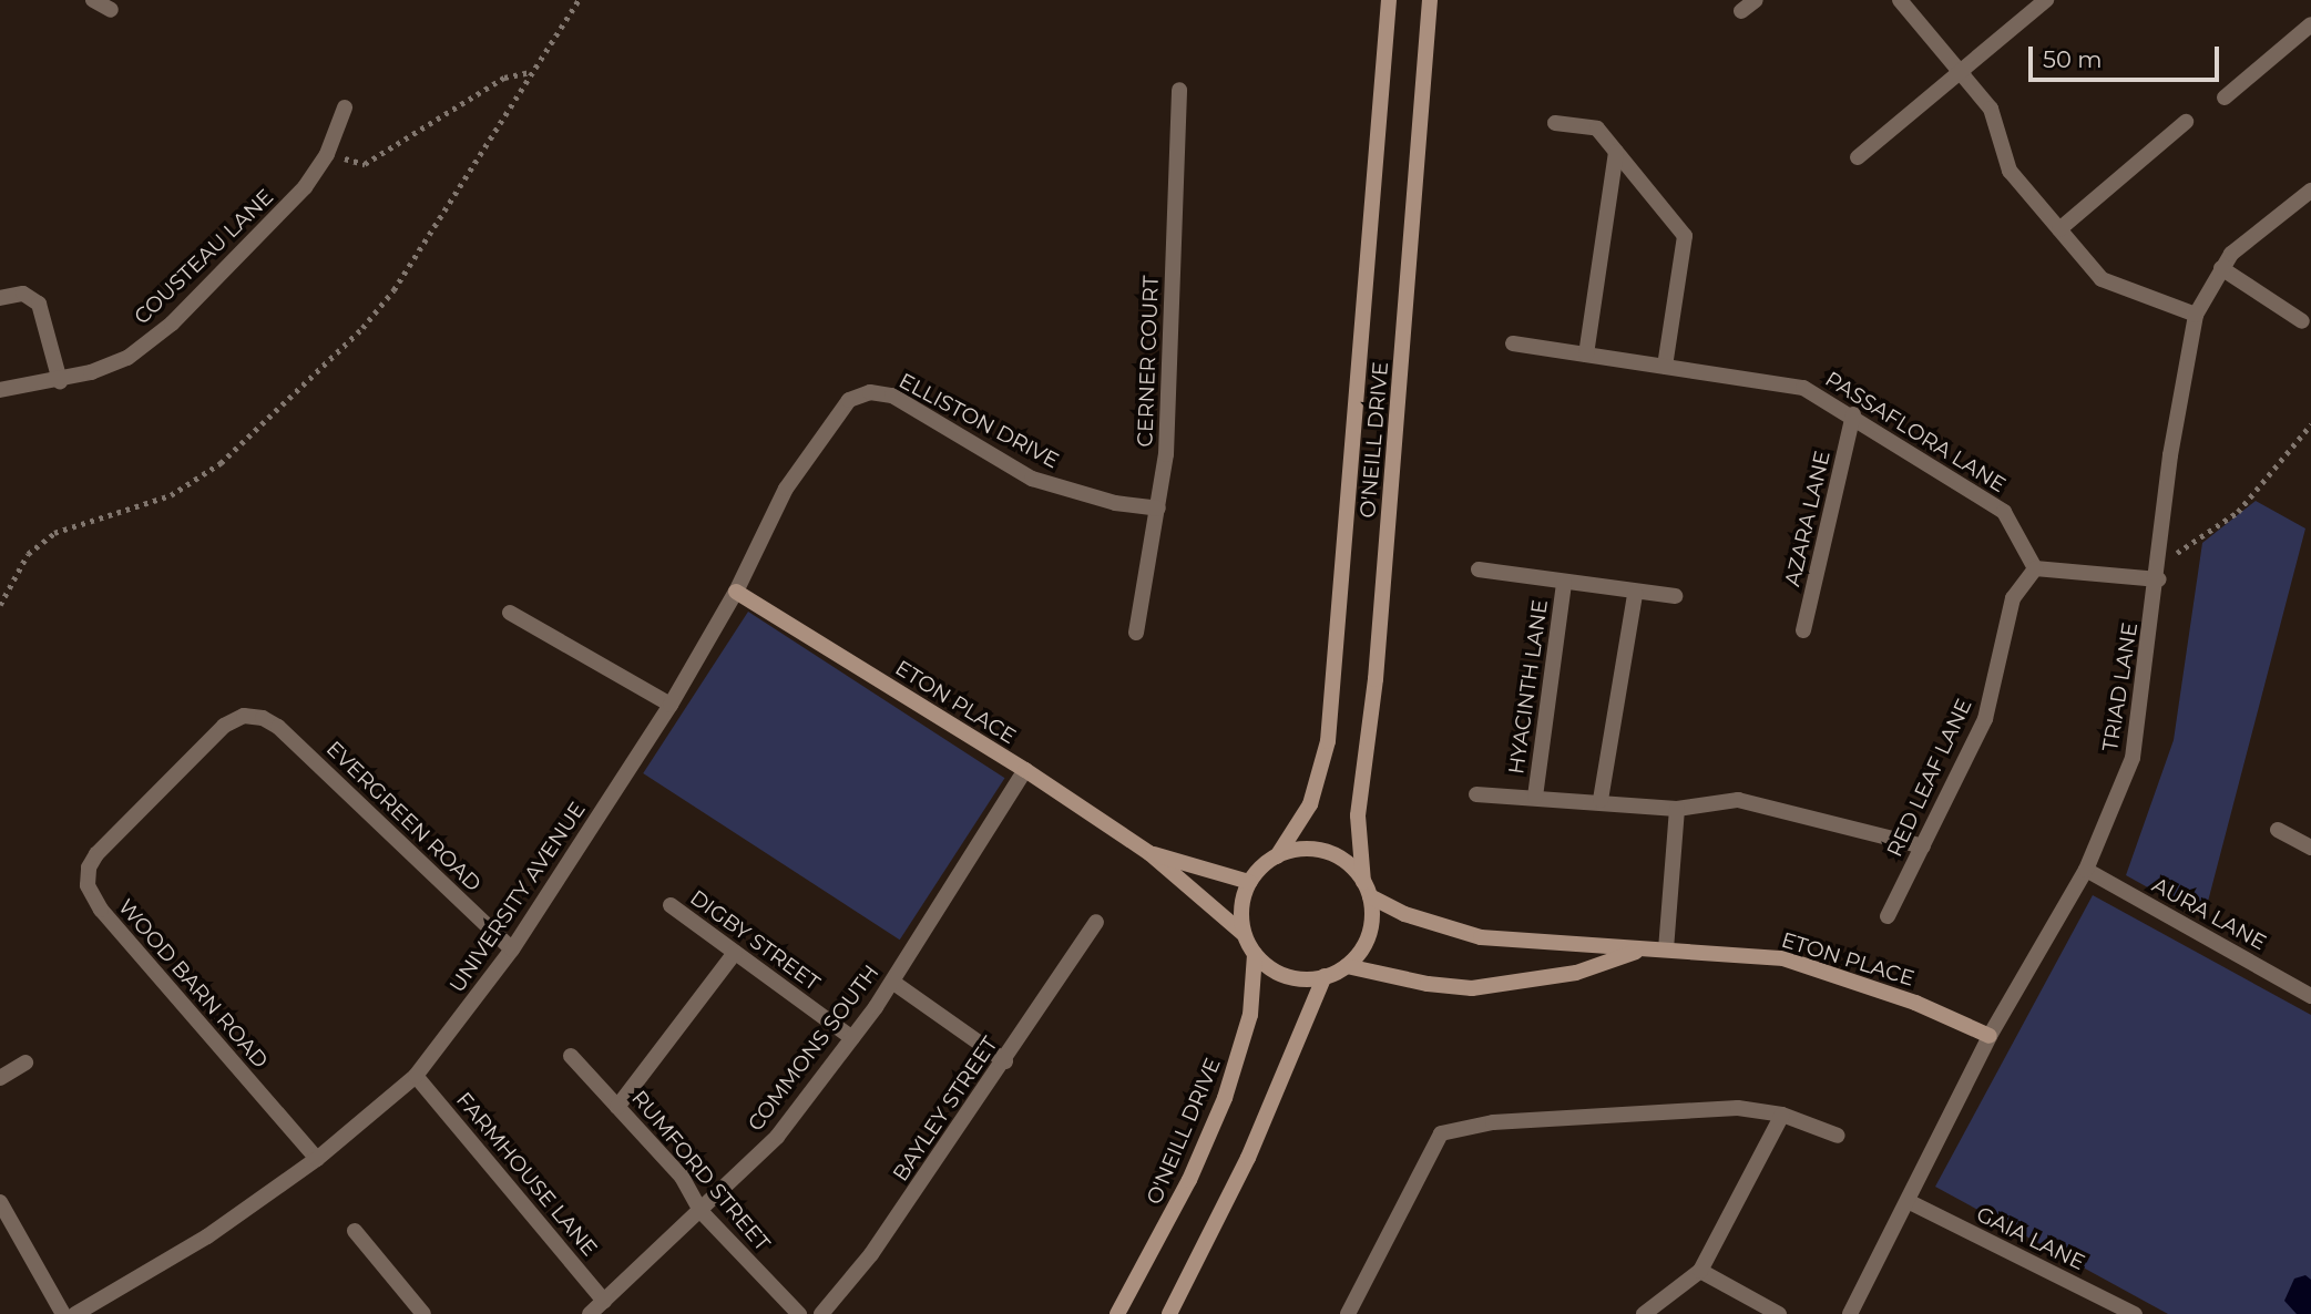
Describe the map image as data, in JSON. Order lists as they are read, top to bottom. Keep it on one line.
{"streets":{"main road":["O'NEILL DRIVE","ETON PLACE"],"street":["COUSTEAU LANE","CERNER COURT","ELLISTON DRIVE","PASSAFLORA LANE","AZARA LANE","HYACINTH LANE","TRIAD LANE","RED LEAF LANE","EVERGREEN ROAD","UNIVERSITY AVENUE","AURA LANE","DIGBY STREET","WOOD BARN ROAD","COMMONS SOUTH","BAYLEY STREET","RUMFORD STREET","FARMHOUSE LANE","GAIA LANE"]},"crossings":[["CERNER COURT","ELLISTON DRIVE"],["ELLISTON DRIVE","UNIVERSITY AVENUE"],["PASSAFLORA LANE","AZARA LANE"],["PASSAFLORA LANE","RED LEAF LANE"],["O'NEILL DRIVE","ETON PLACE"],["TRIAD LANE","ETON PLACE"],["TRIAD LANE","AURA LANE"],["TRIAD LANE","GAIA LANE"],["ETON PLACE","UNIVERSITY AVENUE"],["ETON PLACE","COMMONS SOUTH"],["EVERGREEN ROAD","UNIVERSITY AVENUE"],["EVERGREEN ROAD","WOOD BARN ROAD"],["UNIVERSITY AVENUE","WOOD BARN ROAD"],["UNIVERSITY AVENUE","FARMHOUSE LANE"],["DIGBY STREET","COMMONS SOUTH"],["COMMONS SOUTH","RUMFORD STREET"],["COMMONS SOUTH","FARMHOUSE LANE"]],"scale_bar":"50 m"}
